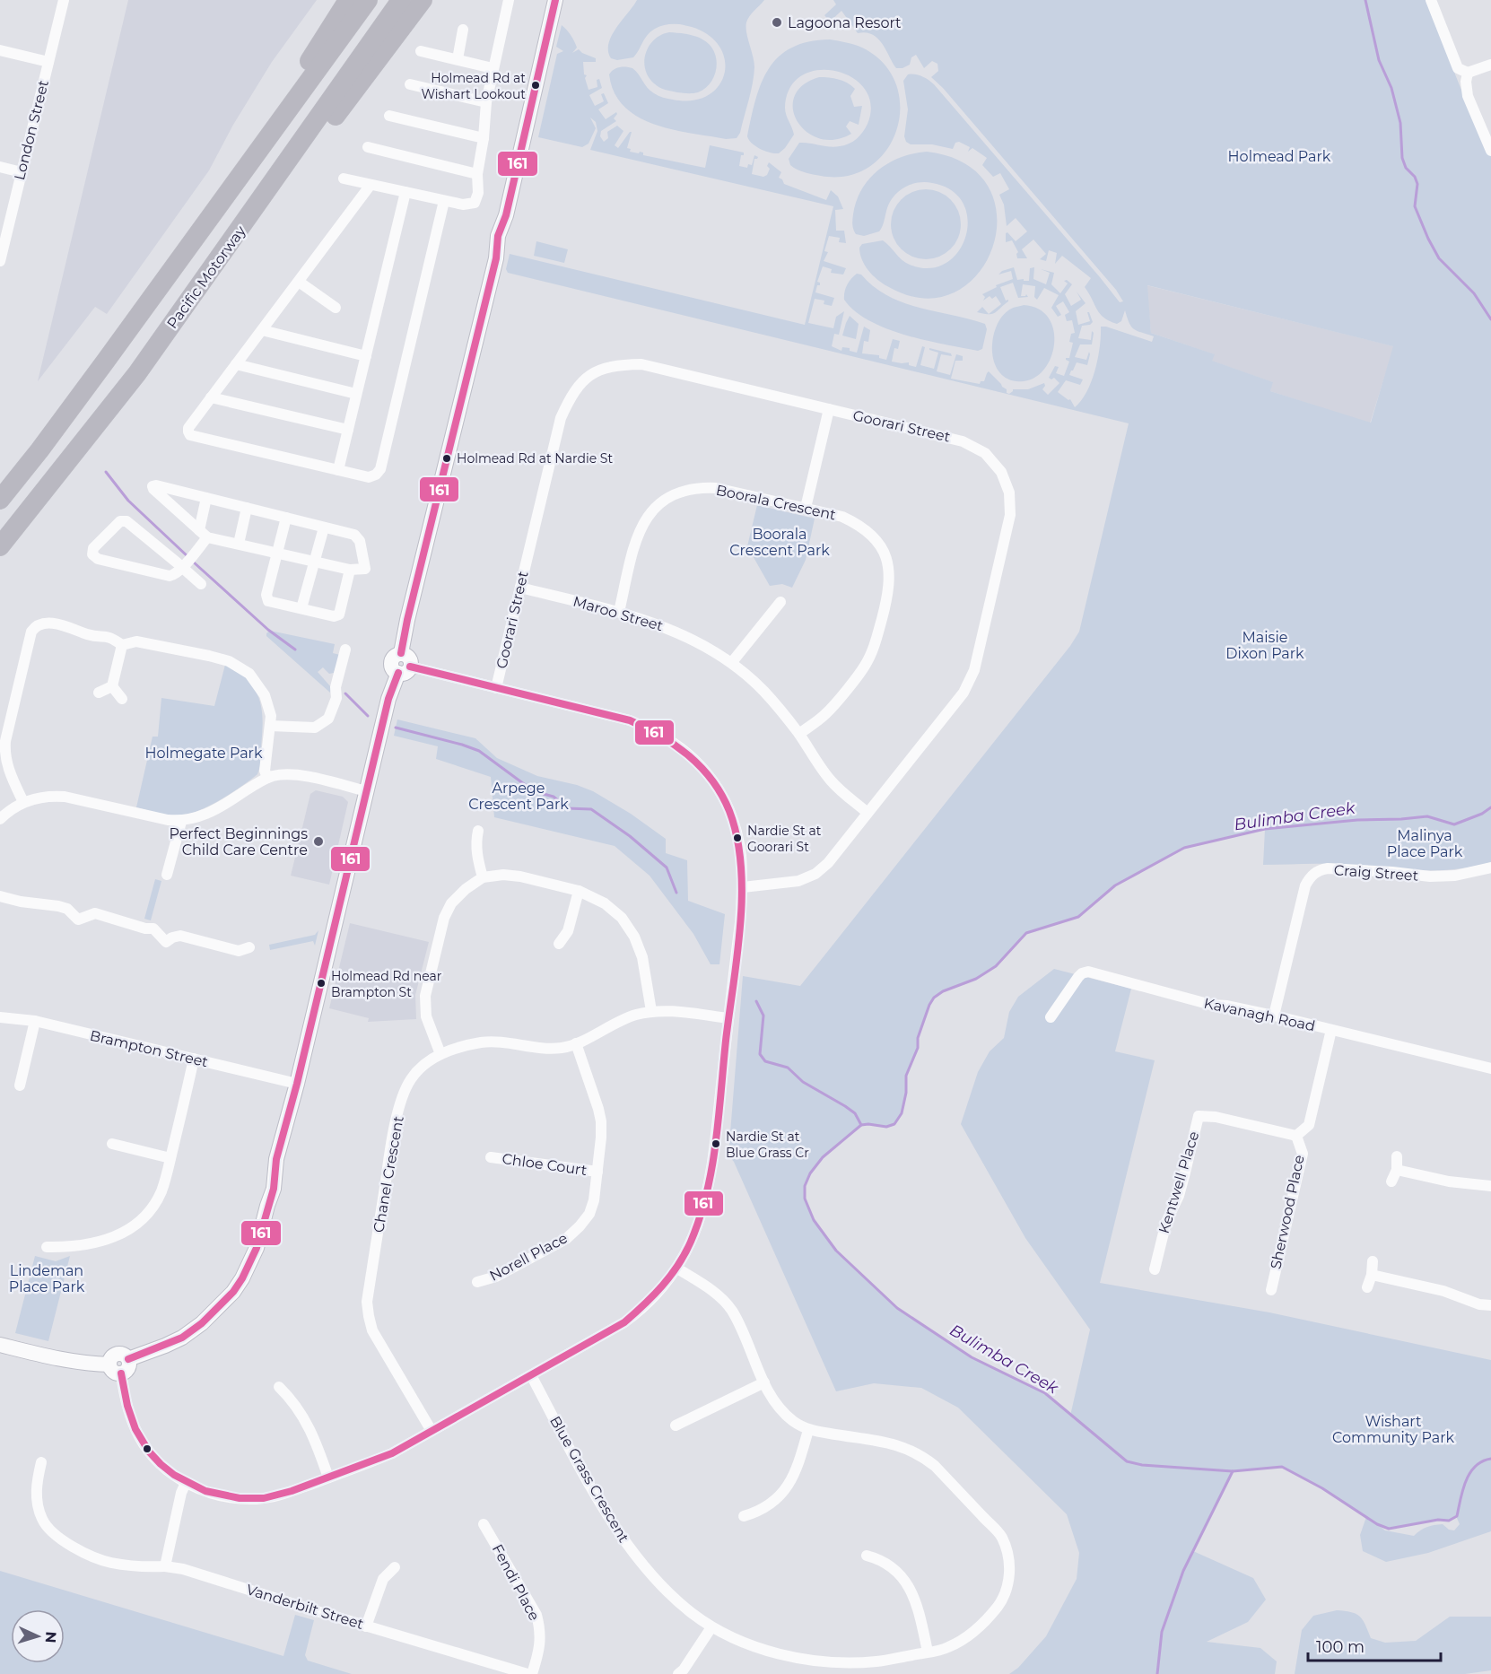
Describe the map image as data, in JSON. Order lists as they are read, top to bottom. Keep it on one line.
{"streets":{"highway":["Pacific Motorway"],"street":["London Street","Goorari Street","Boorala Crescent","Maroo Street","Craig Street","Kavanagh Road","Brampton Street","Chloe Court","Chanel Crescent","Kentwell Place","Sherwood Place","Norell Place","Blue Grass Crescent","Fendi Place","Vanderbilt Street"]},"crossings":[["Goorari Street","Maroo Street"],["Boorala Crescent","Maroo Street"],["Craig Street","Kavanagh Road"],["Chloe Court","Norell Place"],["Chanel Crescent","Norell Place"],["Kentwell Place","Sherwood Place"]],"water":["Bulimba Creek"],"parks":["Holmead Park","Boorala Crescent Park","Maisie Dixon Park","Holmegate Park","Arpege Crescent Park","Malinya Place Park","Lindeman Place Park","Wishart Community Park"],"places":["Lagoona Resort","Holmead Rd at Wishart Lookout","Holmead Rd at Nardie St","Nardie St at Goorari St","Perfect Beginnings Child Care Centre","Holmead Rd near Brampton St","Nardie St at Blue Grass Cr"],"lines":["transit line 161"],"scale_bar":"100 m","north":"right"}
